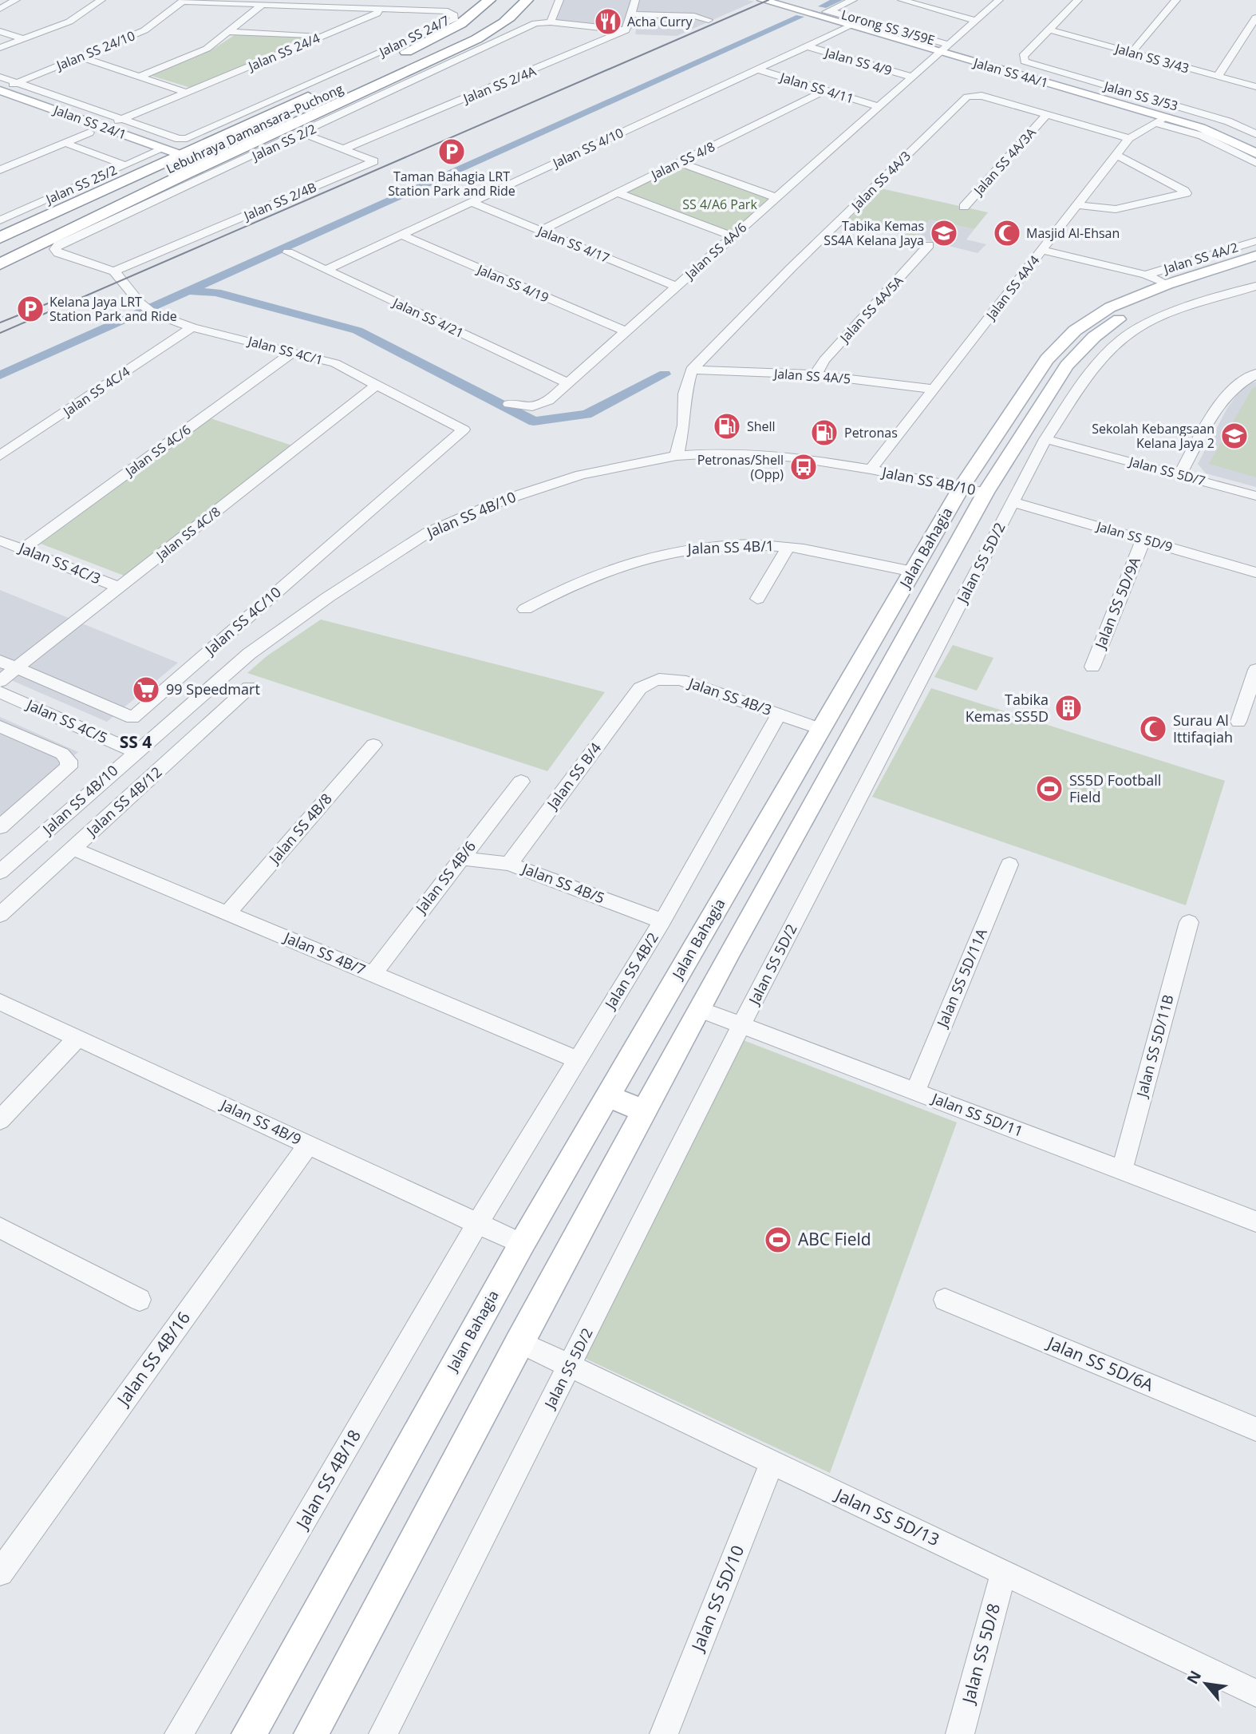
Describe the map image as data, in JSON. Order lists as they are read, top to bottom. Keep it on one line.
{"streets":{"highway":["Lebuhraya Damansara–Puchong"],"main road":["Jalan SS 4A/1","Jalan SS 24/1","Jalan Bahagia"],"street":["Jalan SS 24/7","Jalan SS 24/10","Jalan SS 24/4","Jalan SS 3/43","Jalan SS 4/9","Jalan SS 2/4A","Jalan SS 4/11","Jalan SS 3/53","Jalan SS 2/2","Jalan SS 4/10","Jalan SS 4/8","Jalan SS 4A/3A","Jalan SS 4A/3","Jalan SS 25/2","Jalan SS 2/4B","Jalan SS 4/17","Jalan SS 4A/6","Jalan SS 4A/2","Jalan SS 4/19","Jalan SS 4A/4","Jalan SS 4A/5A","Jalan SS 4/21","Jalan SS 4C/1","Jalan SS 4A/5","Jalan SS 4C/4","Jalan SS 4C/6","Jalan SS 5D/7","Jalan SS 4B/10","Jalan SS 4C/8","Jalan SS 5D/9","Jalan SS 4B/1","Jalan SS 5D/2","Jalan SS 4C/3","Jalan SS 5D/9A","Jalan SS 4C/10","Jalan SS 4B/3","Jalan SS 4C/5","Jalan SS B/4","Jalan SS 4B/12","Jalan SS 4B/8","Jalan SS 4B/6","Jalan SS 4B/5","Jalan SS 4B/7","Jalan SS 4B/2","Jalan SS 5D/11A","Jalan SS 5D/11B","Jalan SS 5D/11","Jalan SS 4B/9","Jalan SS 4B/16","Jalan SS 5D/6A","Jalan SS 4B/18","Jalan SS 5D/13","Jalan SS 5D/10","Jalan SS 5D/8"]},"crossings":[["Jalan SS 24/7","Jalan SS 24/10"],["Jalan SS 24/7","Jalan SS 24/4"],["Jalan SS 24/7","Jalan SS 24/1"],["Jalan SS 24/10","Jalan SS 24/1"],["Jalan SS 24/4","Jalan SS 24/1"],["Jalan SS 3/43","Jalan SS 3/53"],["Jalan SS 4/9","Jalan SS 4/10"],["Jalan SS 4/9","Jalan SS 4A/6"],["Jalan SS 4A/1","Jalan SS 3/53"],["Jalan SS 4A/1","Jalan SS 4/10"],["Jalan SS 4A/1","Jalan SS 4A/6"],["Jalan SS 4A/1","Jalan SS 4A/4"],["Jalan SS 2/4A","Jalan SS 2/2"],["Jalan SS 2/4A","Jalan SS 2/4B"],["Jalan SS 4/11","Jalan SS 4/10"],["Jalan SS 4/11","Jalan SS 4/8"],["Jalan SS 4/11","Jalan SS 4A/6"],["Jalan SS 24/1","Jalan SS 25/2"],["Jalan SS 2/2","Jalan SS 2/4B"],["Jalan SS 2/2","Jalan SS 4C/1"],["Jalan SS 4/10","Jalan SS 4/17"],["Jalan SS 4/10","Jalan SS 4/19"],["Jalan SS 4/10","Jalan SS 4/21"],["Jalan SS 4/8","Jalan SS 4/17"],["Jalan SS 4A/3A","Jalan SS 4A/3"],["Jalan SS 4A/3","Jalan SS 4A/4"],["Jalan SS 4A/3","Jalan SS 4A/5"],["Jalan SS 4A/3","Jalan SS 4B/10"],["Jalan SS 2/4B","Jalan SS 4C/1"],["Jalan SS 4/17","Jalan SS 4A/6"],["Jalan SS 4A/6","Jalan SS 4/19"],["Jalan SS 4A/6","Jalan SS 4/21"],["Jalan SS 4A/2","Jalan SS 4A/4"],["Jalan SS 4A/2","Jalan Bahagia"],["Jalan SS 4A/4","Jalan SS 4A/5"],["Jalan SS 4A/4","Jalan SS 4B/10"],["Jalan SS 4A/5A","Jalan SS 4A/5"],["Jalan SS 4C/1","Jalan SS 4C/4"],["Jalan SS 4C/1","Jalan SS 4C/6"],["Jalan SS 4C/1","Jalan SS 4C/8"],["Jalan SS 4C/1","Jalan SS 4C/10"],["Jalan SS 4C/6","Jalan SS 4C/3"],["Jalan SS 5D/7","Jalan SS 5D/2"],["Jalan SS 4B/10","Jalan Bahagia"],["Jalan SS 4B/10","Jalan SS 4C/5"],["Jalan SS 4C/8","Jalan SS 4C/3"],["Jalan SS 4C/8","Jalan SS 4C/10"],["Jalan SS 5D/9","Jalan SS 5D/2"],["Jalan SS 5D/9","Jalan SS 5D/9A"],["Jalan SS 4B/1","Jalan Bahagia"],["Jalan Bahagia","Jalan SS 4B/3"],["Jalan Bahagia","Jalan SS 5D/11"],["Jalan Bahagia","Jalan SS 4B/9"],["Jalan Bahagia","Jalan SS 5D/13"],["Jalan SS 5D/2","Jalan SS 5D/11"],["Jalan SS 5D/2","Jalan SS 5D/13"],["Jalan SS 4B/3","Jalan SS B/4"],["Jalan SS 4B/3","Jalan SS 4B/2"],["Jalan SS B/4","Jalan SS 4B/5"],["Jalan SS 4B/12","Jalan SS 4B/7"],["Jalan SS 4B/8","Jalan SS 4B/7"],["Jalan SS 4B/6","Jalan SS 4B/5"],["Jalan SS 4B/6","Jalan SS 4B/7"],["Jalan SS 4B/5","Jalan SS 4B/2"],["Jalan SS 4B/7","Jalan SS 4B/2"],["Jalan SS 4B/2","Jalan SS 4B/9"],["Jalan SS 4B/2","Jalan SS 4B/18"],["Jalan SS 5D/11A","Jalan SS 5D/11"],["Jalan SS 5D/11B","Jalan SS 5D/11"],["Jalan SS 4B/9","Jalan SS 4B/16"],["Jalan SS 4B/9","Jalan SS 4B/18"],["Jalan SS 5D/13","Jalan SS 5D/10"],["Jalan SS 5D/13","Jalan SS 5D/8"]],"districts":["SS 4"],"parks":["SS 4/A6 Park"],"places":{"restaurant":["Acha Curry"],"parking":["Taman Bahagia LRT Station Park and Ride","Kelana Jaya LRT Station Park and Ride"],"school or university":["Tabika Kemas SS4A Kelana Jaya","Sekolah Kebangsaan Kelana Jaya 2"],"mosque":["Masjid Al-Ehsan","Surau Al Ittifaqiah"],"fuel station":["Shell","Petronas"],"bus stop":["Petronas/Shell (Opp)"],"supermarket":["99 Speedmart"],"building":["Tabika Kemas SS5D"],"sports":["SS5D Football Field","ABC Field"]},"north":"top left"}
